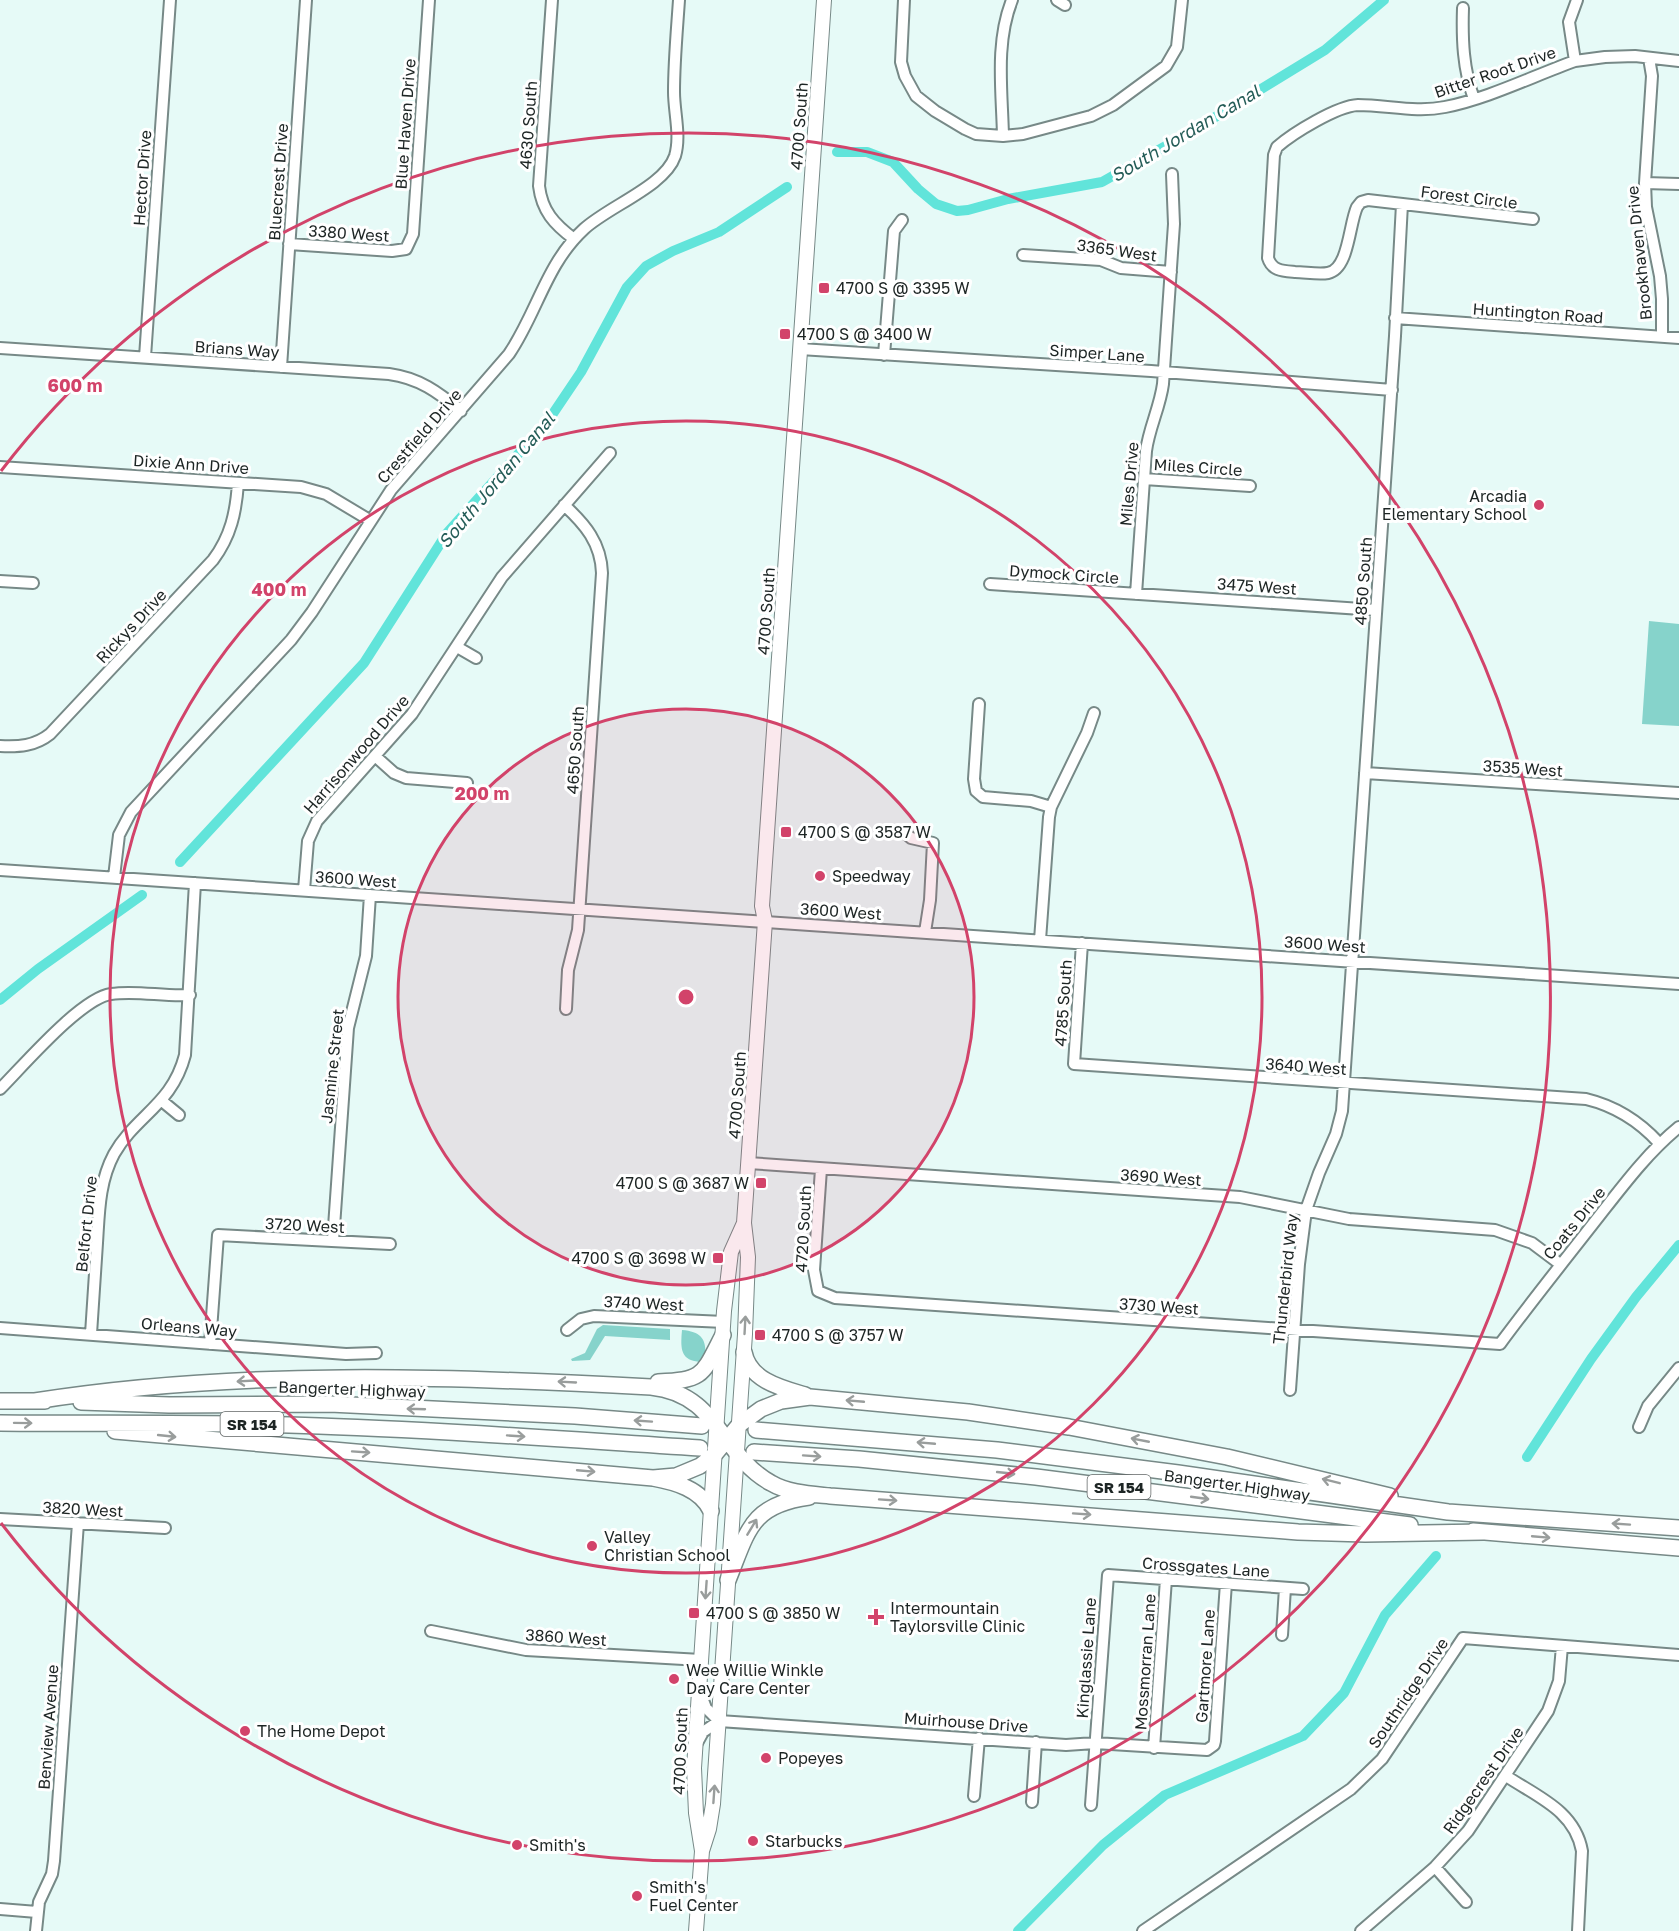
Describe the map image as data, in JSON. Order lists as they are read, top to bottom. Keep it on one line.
{"streets":{"highway":["Bangerter Highway","SR 154"],"main road":["4700 South"],"street":["Bitter Root Drive","Blue Haven Drive","4630 South","Hector Drive","Bluecrest Drive","Forest Circle","3380 West","3365 West","Brookhaven Drive","Huntington Road","Brians Way","Simper Lane","Crestfield Drive","Dixie Ann Drive","Miles Circle","Miles Drive","Dymock Circle","4850 South","3475 West","Rickys Drive","4650 South","Harrisonwood Drive","3535 West","3600 West","4785 South","Jasmine Street","3640 West","3690 West","Coats Drive","Belfort Drive","3720 West","4720 South","Thunderbird Way","3740 West","3730 West","Orleans Way","3820 West","Crossgates Lane","3860 West","Kinglassie Lane","Mossmorran Lane","Gartmore Lane","Southridge Drive","Muirhouse Drive","Benview Avenue","Ridgecrest Drive"]},"crossings":[["Bitter Root Drive","Forest Circle"],["Bitter Root Drive","Brookhaven Drive"],["Blue Haven Drive","3380 West"],["4630 South","Crestfield Drive"],["4700 South","Simper Lane"],["4700 South","3600 West"],["4700 South","3690 West"],["4700 South","3740 West"],["4700 South","Bangerter Highway"],["4700 South","3860 West"],["4700 South","Muirhouse Drive"],["Hector Drive","Brians Way"],["Bluecrest Drive","3380 West"],["Bluecrest Drive","Brians Way"],["Forest Circle","4850 South"],["3365 West","Miles Drive"],["Brookhaven Drive","Huntington Road"],["Huntington Road","4850 South"],["Brians Way","Crestfield Drive"],["Simper Lane","Miles Drive"],["Simper Lane","4850 South"],["Crestfield Drive","Dixie Ann Drive"],["Crestfield Drive","3600 West"],["Dixie Ann Drive","Rickys Drive"],["Miles Circle","Miles Drive"],["Miles Drive","Dymock Circle"],["Miles Drive","3475 West"],["Dymock Circle","3475 West"],["4850 South","3475 West"],["4850 South","3535 West"],["4850 South","3600 West"],["4850 South","Thunderbird Way"],["4650 South","Harrisonwood Drive"],["4650 South","3600 West"],["Harrisonwood Drive","3600 West"],["3600 West","4785 South"],["3600 West","Jasmine Street"],["3600 West","Belfort Drive"],["3600 West","Thunderbird Way"],["4785 South","3640 West"],["Jasmine Street","3720 West"],["3640 West","Coats Drive"],["3640 West","Thunderbird Way"],["3690 West","Coats Drive"],["3690 West","4720 South"],["3690 West","Thunderbird Way"],["Coats Drive","3730 West"],["Belfort Drive","Orleans Way"],["3720 West","Orleans Way"],["4720 South","3730 West"],["Thunderbird Way","3730 West"],["3820 West","Benview Avenue"],["Crossgates Lane","Kinglassie Lane"],["Crossgates Lane","Mossmorran Lane"],["Crossgates Lane","Gartmore Lane"],["Kinglassie Lane","Muirhouse Drive"],["Mossmorran Lane","Muirhouse Drive"],["Gartmore Lane","Muirhouse Drive"],["Southridge Drive","Ridgecrest Drive"]],"water":["South Jordan Canal"],"places":{"transit":["4700 S @ 3395 W","4700 S @ 3400 W","4700 S @ 3587 W","4700 S @ 3687 W","4700 S @ 3698 W","4700 S @ 3757 W","4700 S @ 3850 W"],"other":["Arcadia Elementary School","Speedway","Valley Christian School","Wee Willie Winkle Day Care Center","The Home Depot","Popeyes","Starbucks","Smith's","Smith's Fuel Center"],"health":["Intermountain Taylorsville Clinic"]},"rings":["600 m","400 m","200 m"]}
